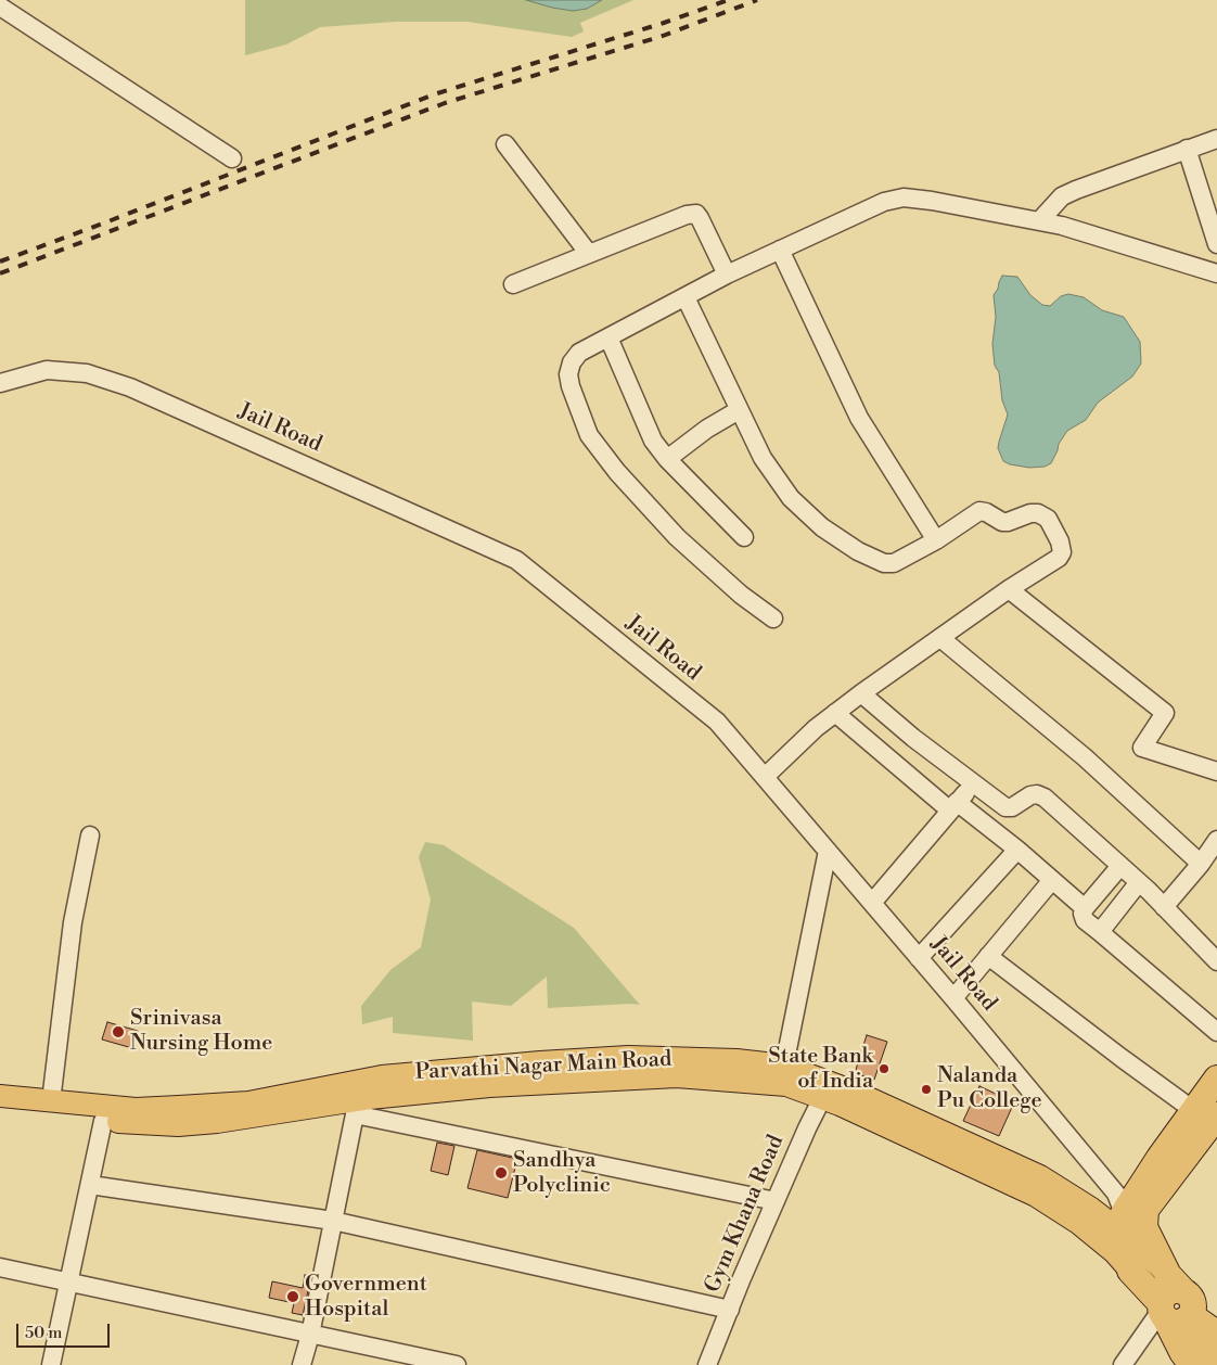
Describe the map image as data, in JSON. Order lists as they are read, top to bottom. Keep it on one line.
{"streets":{"main road":["Parvathi Nagar Main Road"],"street":["Jail Road","Gym Khana Road"]},"crossings":[["Parvathi Nagar Main Road","Gym Khana Road"]],"places":["Srinivasa Nursing Home","State Bank of India","Nalanda Pu College","Sandhya Polyclinic","Government Hospital"],"scale_bar":"50 m"}
